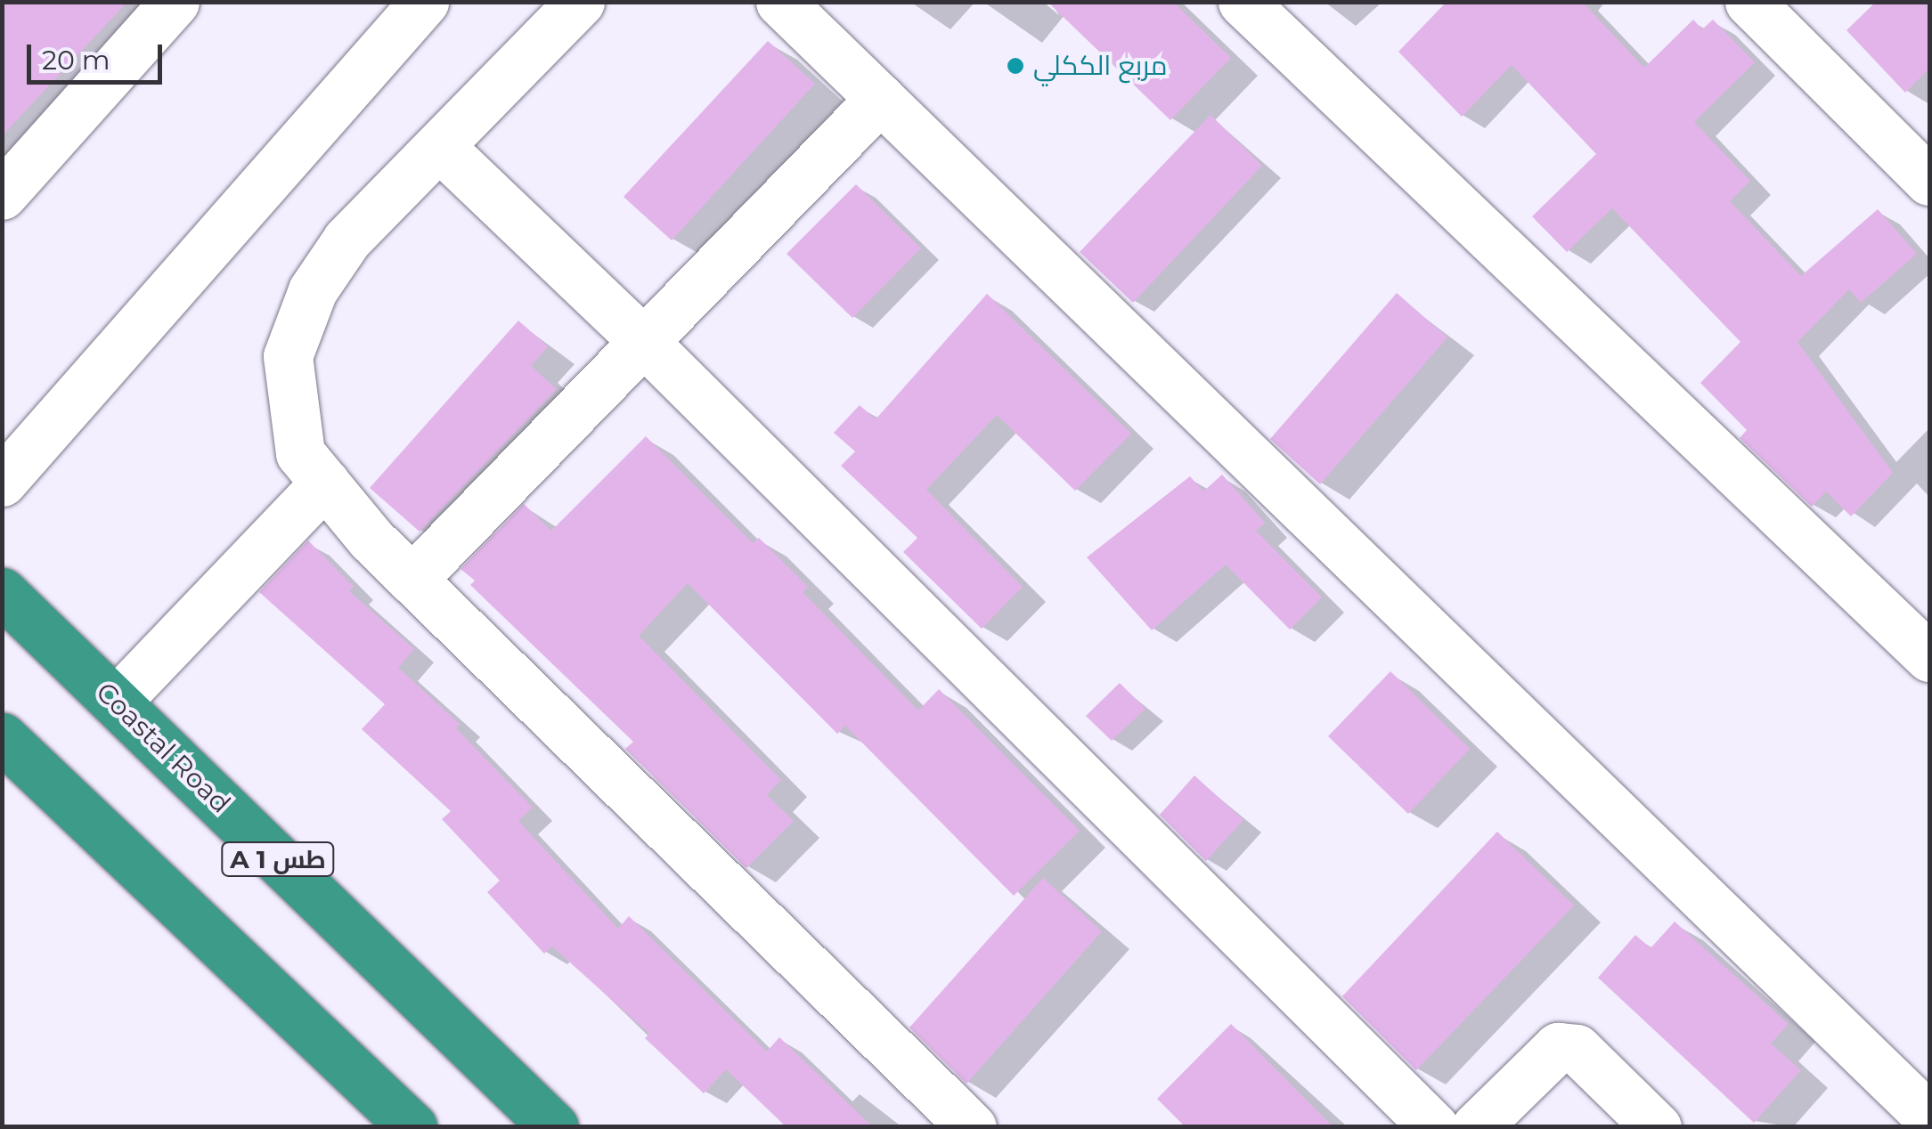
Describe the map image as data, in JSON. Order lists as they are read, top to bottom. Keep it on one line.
{"streets":{"highway":["Coastal Road","A 1 طس"]},"places":["مربع الككلي"],"scale_bar":"20 m"}
